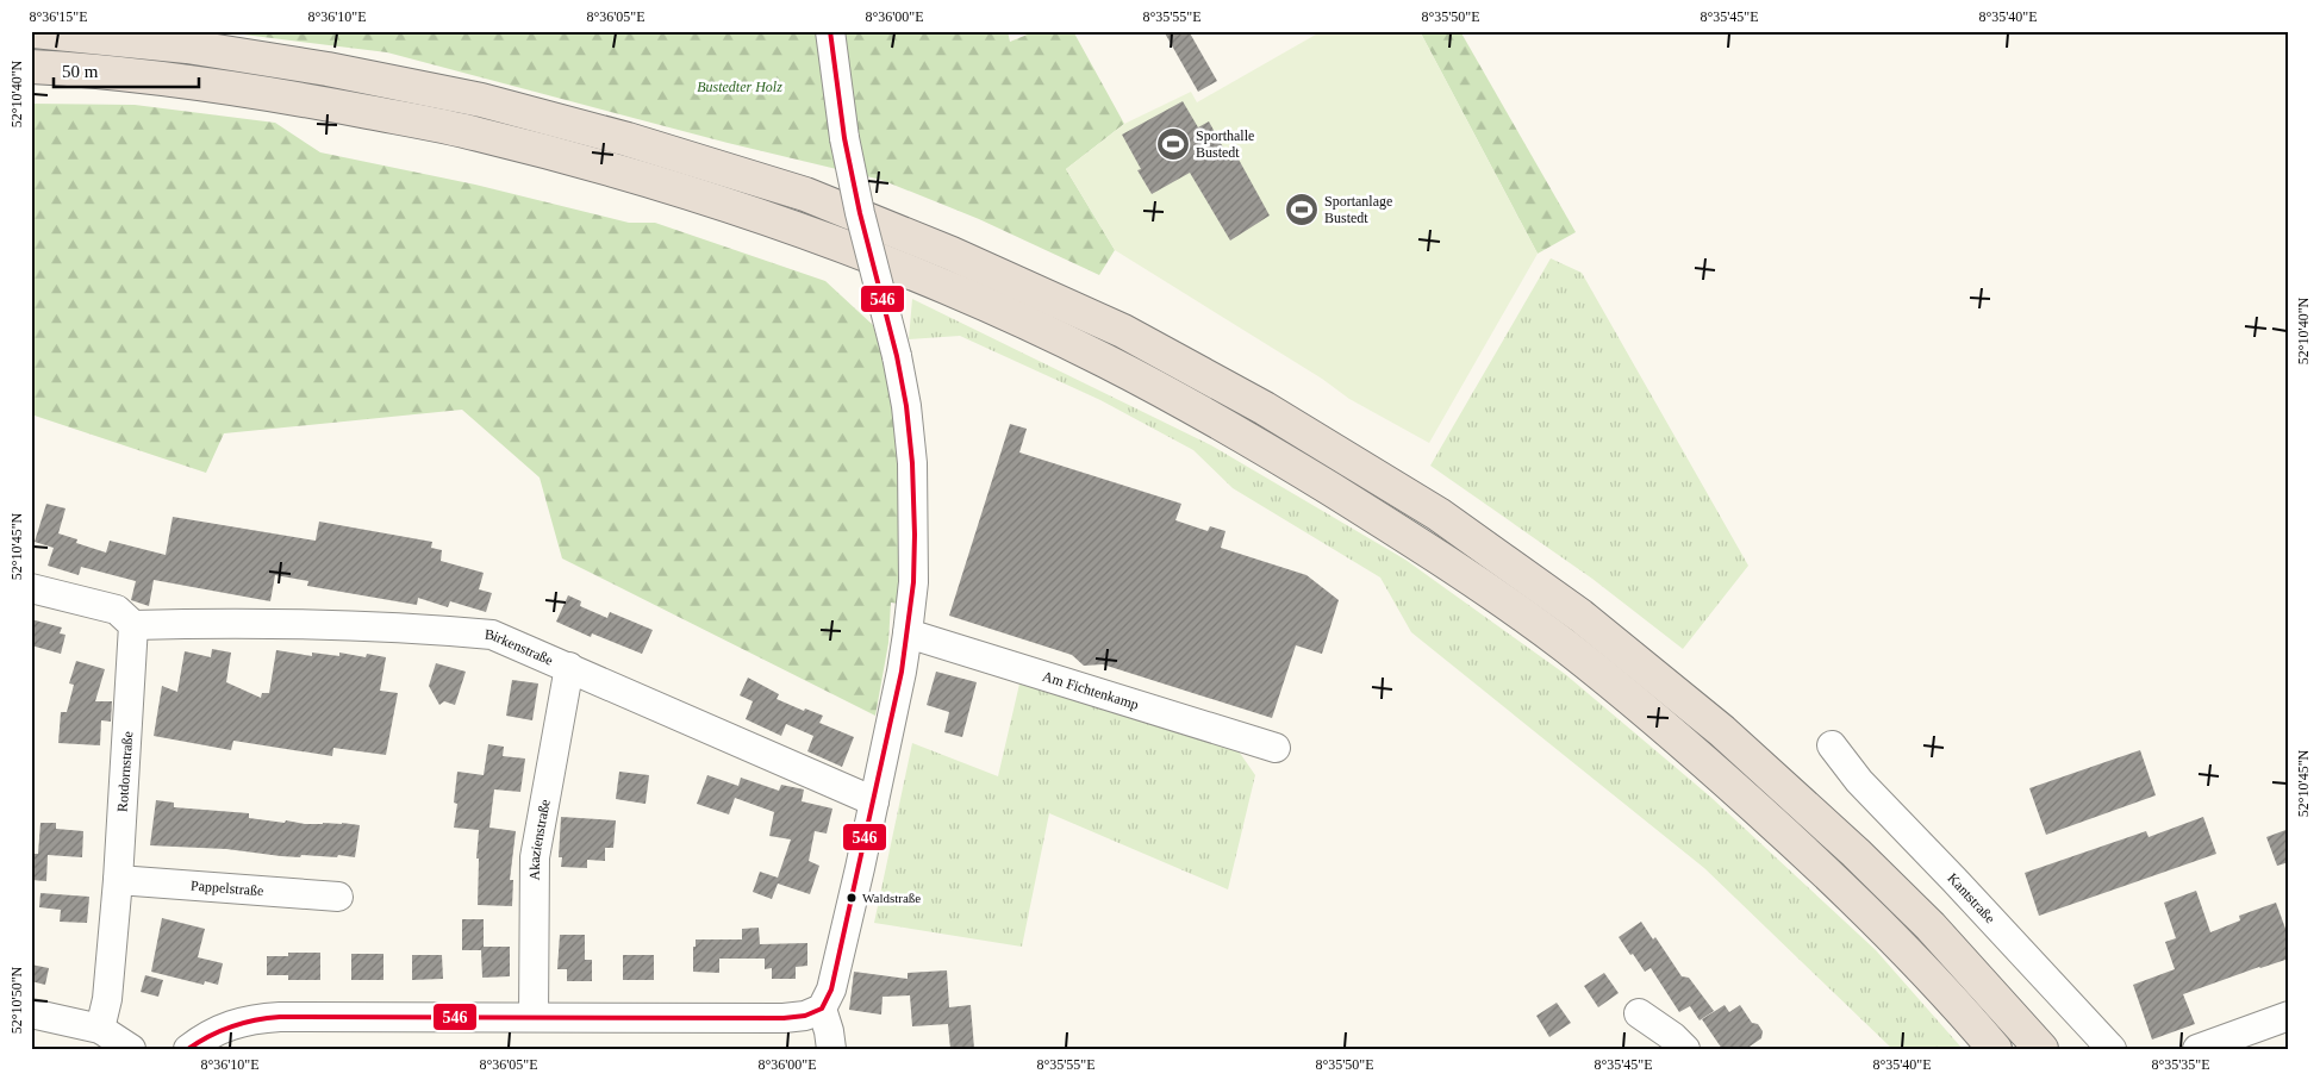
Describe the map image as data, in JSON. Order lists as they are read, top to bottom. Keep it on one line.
{"streets":{"street":["Birkenstraße","Am Fichtenkamp","Rotdornstraße","Akazienstraße","Pappelstraße","Kantstraße"]},"crossings":[["Birkenstraße","Rotdornstraße"],["Birkenstraße","Akazienstraße"],["Rotdornstraße","Pappelstraße"]],"parks":["Bustedter Holz"],"places":{"sports":["Sporthalle Bustedt","Sportanlage Bustedt"],"other":["Waldstraße"]},"lines":["transit line 546"],"scale_bar":"50 m","coordinates":["8°36'15\"E","8°36'10\"E","8°36'05\"E","8°36'00\"E","8°35'55\"E","8°35'50\"E","8°35'45\"E","8°35'40\"E","52°10'40\"N","52°10'45\"N","52°10'50\"N","8°35'35\"E"]}
